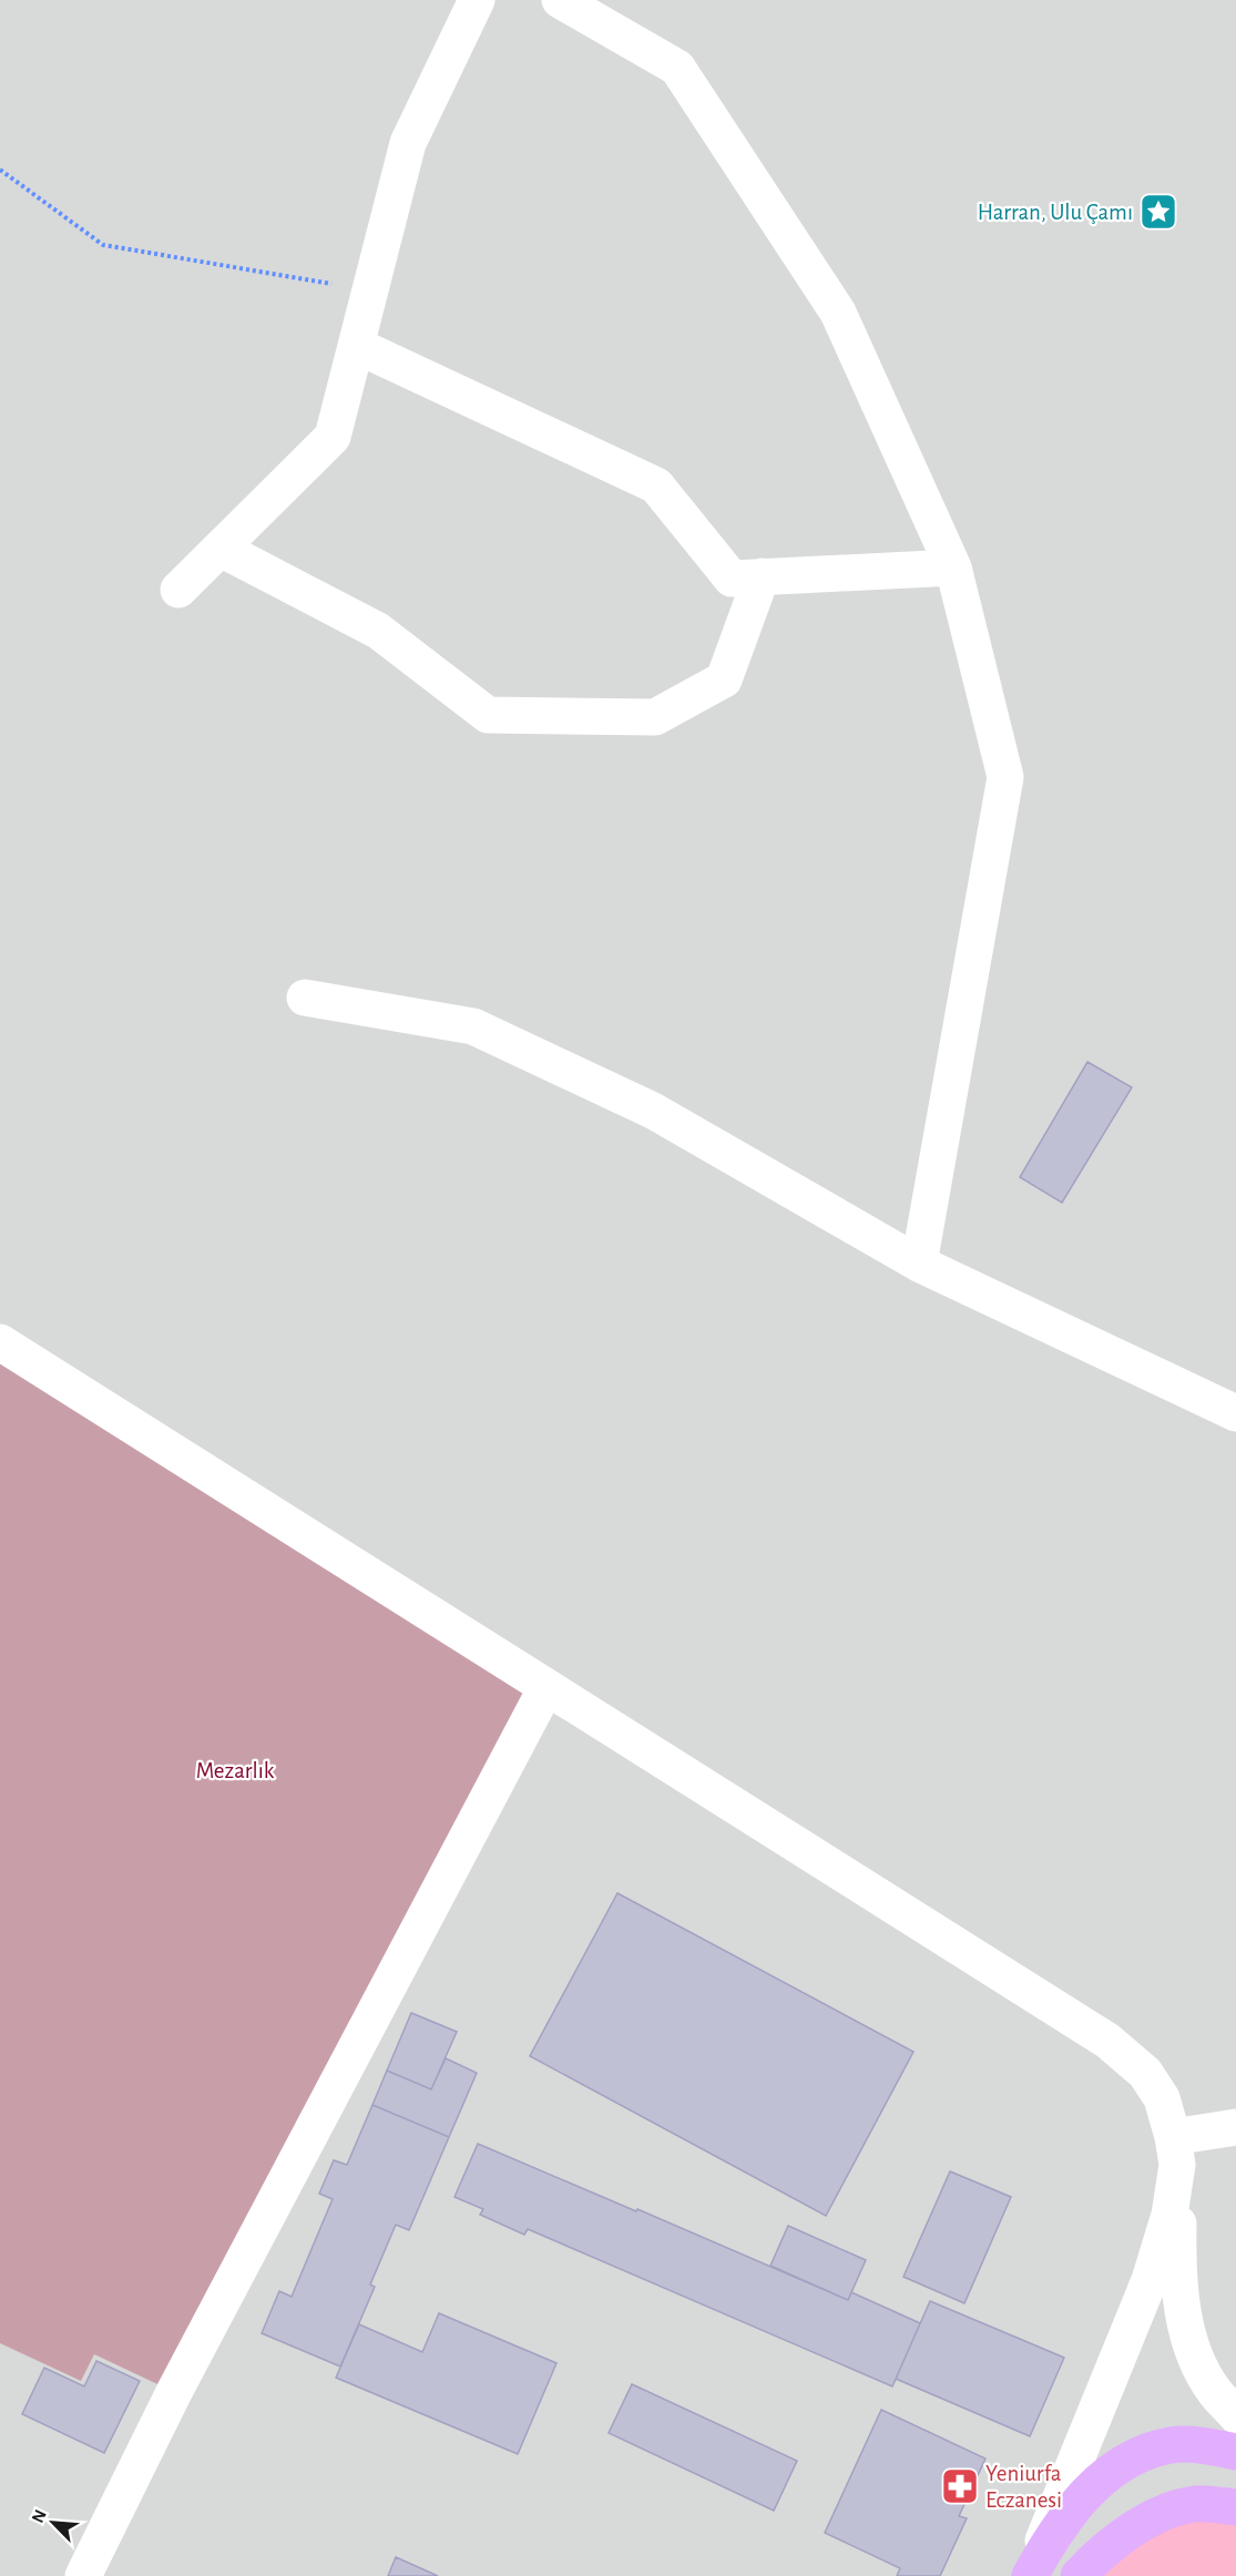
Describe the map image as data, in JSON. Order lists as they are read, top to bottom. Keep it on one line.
{"parks":["Mezarlık"],"places":{"place":["Harran, Ulu Çamı"],"pharmacy":["Yeniurfa Eczanesi"]},"north":"top left"}
